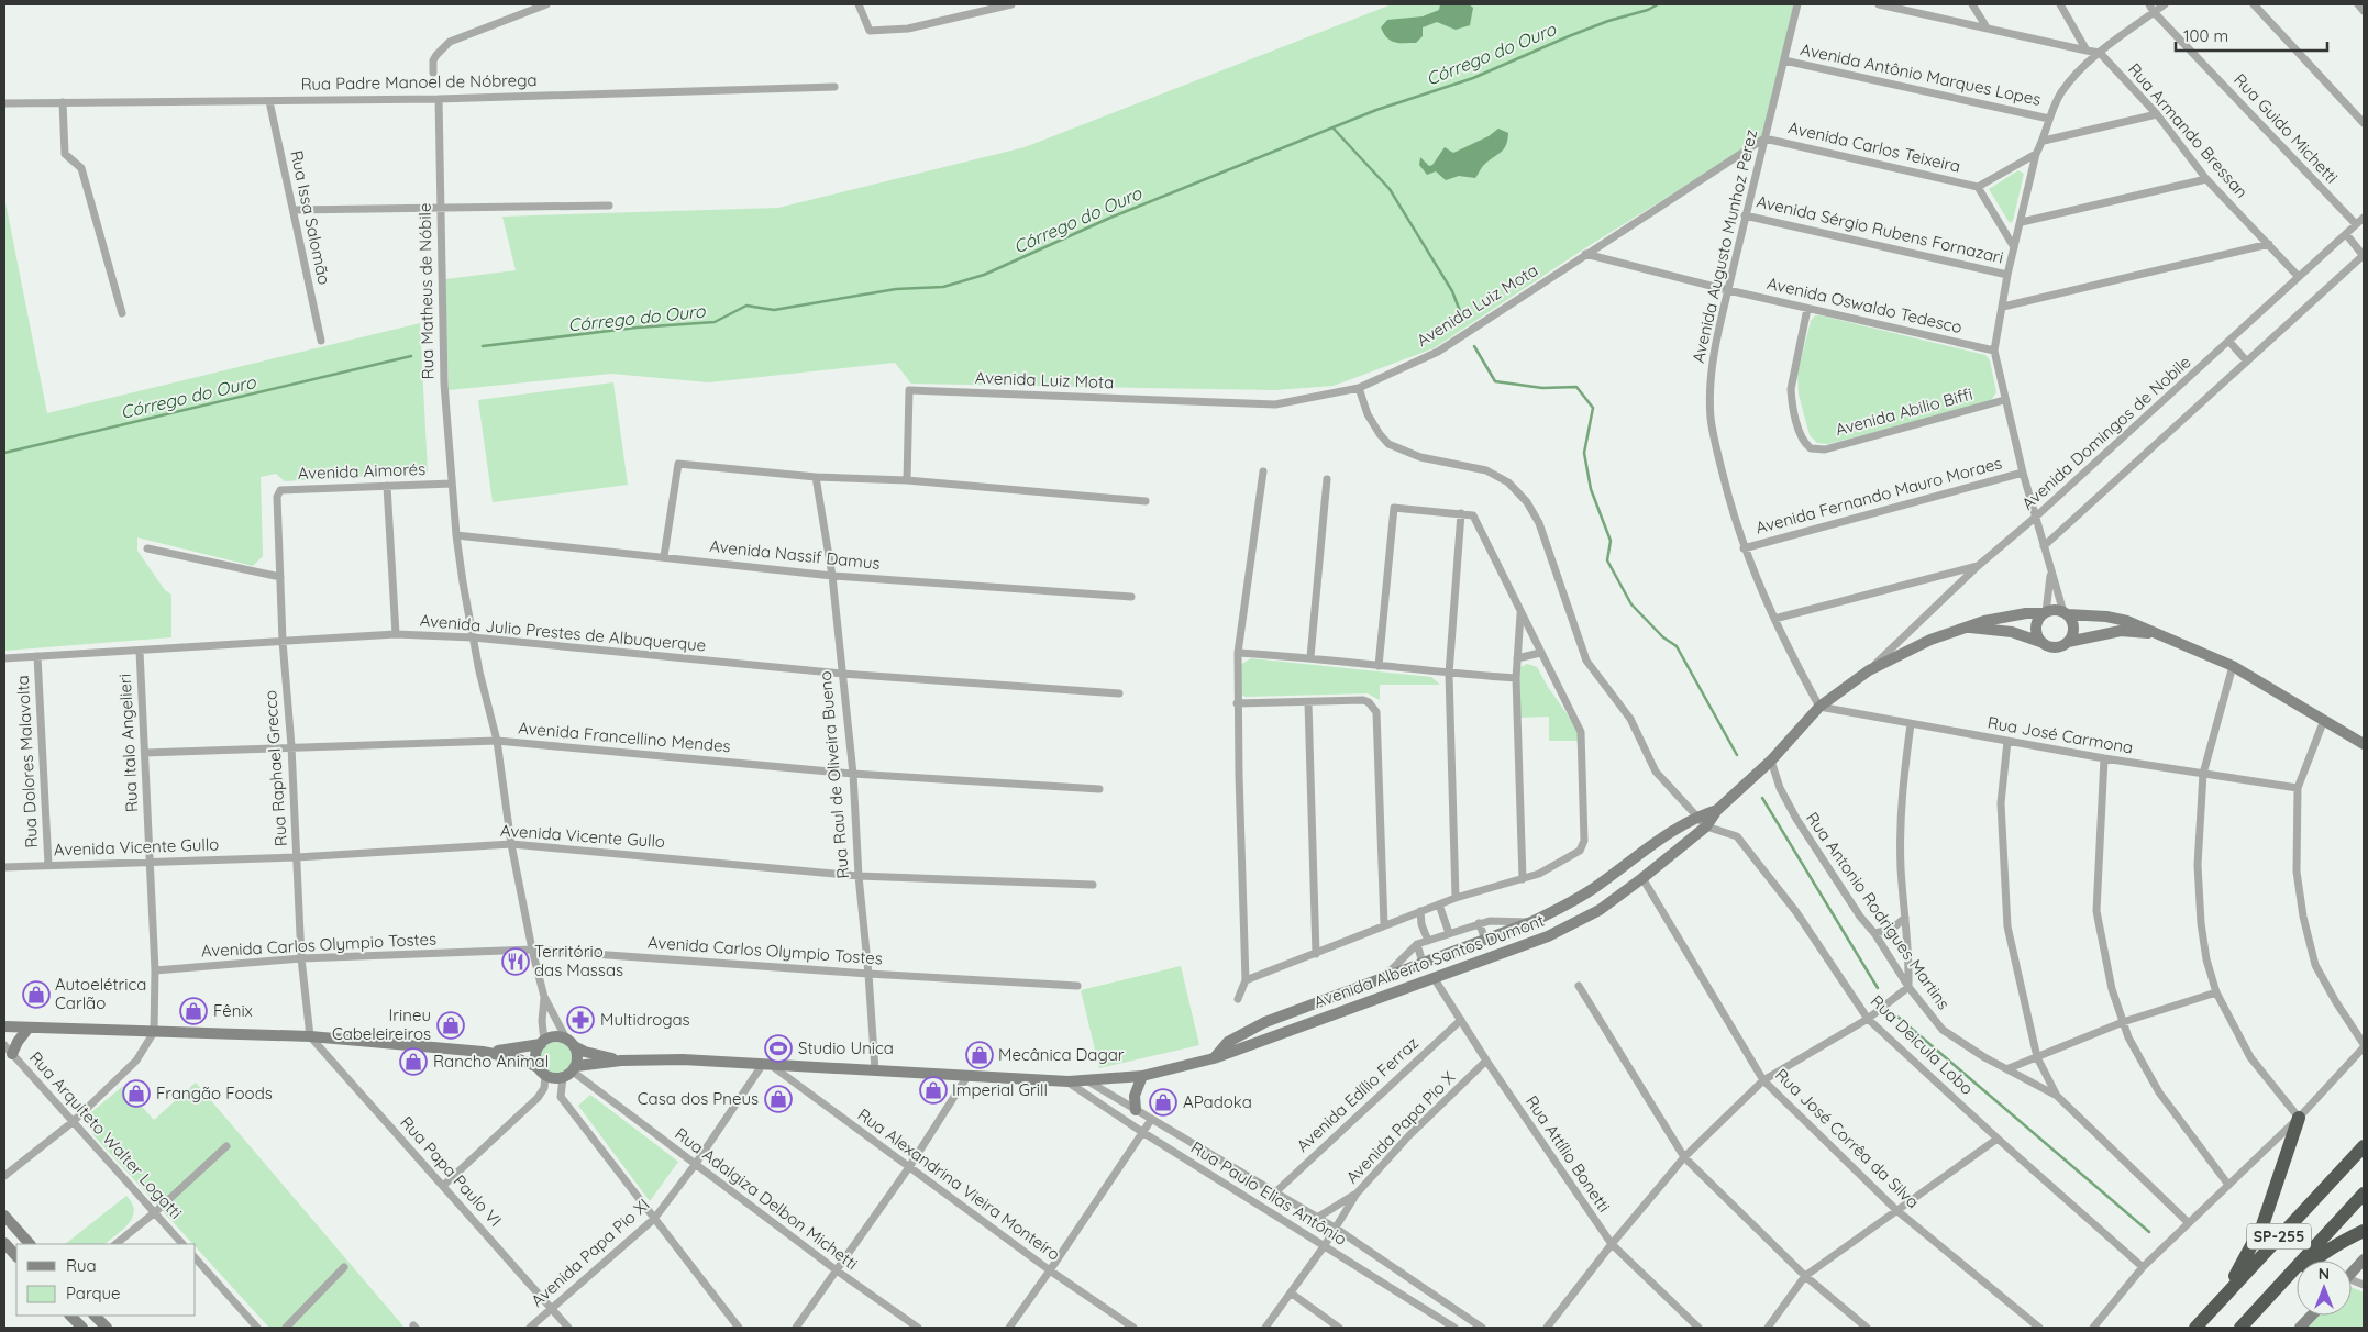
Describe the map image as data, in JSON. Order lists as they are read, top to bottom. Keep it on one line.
{"streets":{"highway":["SP-255"],"street":["Avenida Antônio Marques Lopes","Rua Padre Manoel de Nóbrega","Rua Guido Michetti","Rua Armando Bressan","Avenida Carlos Teixeira","Rua Issa Salomão","Avenida Sérgio Rubens Fornazari","Avenida Augusto Munhoz Perez","Rua Matheus de Nóbile","Avenida Luiz Mota","Avenida Oswaldo Tedesco","Avenida Abilio Biffi","Avenida Domingos de Nobile","Avenida Aimorés","Avenida Fernando Mauro Moraes","Avenida Nassif Damus","Avenida Julio Prestes de Albuquerque","Rua José Carmona","Avenida Francellino Mendes","Rua Italo Angelieri","Rua Dolores Malavolta","Rua Raphael Grecco","Rua Raul de Oliveira Bueno","Avenida Vicente Gullo","Rua Antonio Rodrigues Martins","Avenida Carlos Olympio Tostes","Avenida Alberto Santos Dumont","Rua Deicula Lobo","Avenida Edílio Ferraz","Avenida Papa Pio X","Rua Arquiteto Walter Logatti","Rua José Corrêa da Silva","Rua Attílio Bonetti","Rua Papa Paulo VI","Rua Alexandrina Vieira Monteiro","Rua Paulo Elias Antônio","Rua Adalgiza Delbon Michetti","Avenida Papa Pio XI"]},"crossings":[["Avenida Antônio Marques Lopes","Avenida Augusto Munhoz Perez"],["Rua Padre Manoel de Nóbrega","Rua Issa Salomão"],["Rua Padre Manoel de Nóbrega","Rua Matheus de Nóbile"],["Rua Guido Michetti","Avenida Domingos de Nobile"],["Rua Armando Bressan","Avenida Domingos de Nobile"],["Avenida Carlos Teixeira","Avenida Augusto Munhoz Perez"],["Avenida Carlos Teixeira","Avenida Luiz Mota"],["Avenida Sérgio Rubens Fornazari","Avenida Augusto Munhoz Perez"],["Avenida Augusto Munhoz Perez","Avenida Luiz Mota"],["Avenida Augusto Munhoz Perez","Avenida Oswaldo Tedesco"],["Avenida Augusto Munhoz Perez","Avenida Fernando Mauro Moraes"],["Avenida Augusto Munhoz Perez","Rua José Carmona"],["Avenida Augusto Munhoz Perez","Avenida Alberto Santos Dumont"],["Rua Matheus de Nóbile","Avenida Aimorés"],["Rua Matheus de Nóbile","Avenida Nassif Damus"],["Rua Matheus de Nóbile","Avenida Julio Prestes de Albuquerque"],["Rua Matheus de Nóbile","Avenida Francellino Mendes"],["Rua Matheus de Nóbile","Avenida Vicente Gullo"],["Rua Matheus de Nóbile","Avenida Carlos Olympio Tostes"],["Avenida Luiz Mota","Avenida Oswaldo Tedesco"],["Avenida Oswaldo Tedesco","Avenida Abilio Biffi"],["Avenida Domingos de Nobile","Avenida Alberto Santos Dumont"],["Avenida Aimorés","Rua Raphael Grecco"],["Avenida Nassif Damus","Rua Raul de Oliveira Bueno"],["Avenida Julio Prestes de Albuquerque","Rua Italo Angelieri"],["Avenida Julio Prestes de Albuquerque","Rua Dolores Malavolta"],["Avenida Julio Prestes de Albuquerque","Rua Raphael Grecco"],["Avenida Julio Prestes de Albuquerque","Rua Raul de Oliveira Bueno"],["Rua José Carmona","Avenida Alberto Santos Dumont"],["Avenida Francellino Mendes","Rua Italo Angelieri"],["Avenida Francellino Mendes","Rua Raphael Grecco"],["Avenida Francellino Mendes","Rua Raul de Oliveira Bueno"],["Rua Italo Angelieri","Avenida Vicente Gullo"],["Rua Italo Angelieri","Avenida Carlos Olympio Tostes"],["Rua Dolores Malavolta","Avenida Vicente Gullo"],["Rua Raphael Grecco","Avenida Vicente Gullo"],["Rua Raphael Grecco","Avenida Carlos Olympio Tostes"],["Rua Raphael Grecco","Rua Papa Paulo VI"],["Rua Raul de Oliveira Bueno","Avenida Vicente Gullo"],["Rua Raul de Oliveira Bueno","Avenida Carlos Olympio Tostes"],["Rua Raul de Oliveira Bueno","Avenida Alberto Santos Dumont"],["Rua Antonio Rodrigues Martins","Avenida Alberto Santos Dumont"],["Avenida Alberto Santos Dumont","Rua Deicula Lobo"],["Avenida Alberto Santos Dumont","Rua José Corrêa da Silva"],["Avenida Alberto Santos Dumont","Rua Attílio Bonetti"],["Avenida Alberto Santos Dumont","Rua Alexandrina Vieira Monteiro"],["Avenida Alberto Santos Dumont","Rua Paulo Elias Antônio"],["Avenida Alberto Santos Dumont","Rua Adalgiza Delbon Michetti"],["Avenida Alberto Santos Dumont","Avenida Papa Pio XI"],["Avenida Edílio Ferraz","Rua Attílio Bonetti"],["Avenida Edílio Ferraz","Rua Paulo Elias Antônio"],["Avenida Papa Pio X","Rua Attílio Bonetti"],["Avenida Papa Pio X","Rua Paulo Elias Antônio"],["Rua Papa Paulo VI","Avenida Papa Pio XI"],["Rua Alexandrina Vieira Monteiro","Avenida Papa Pio XI"],["Rua Adalgiza Delbon Michetti","Avenida Papa Pio XI"]],"water":["Córrego do Ouro"],"places":{"restaurant":["Território das Massas"],"shop":["Autoelétrica Carlão","Fênix","Irineu Cabeleireiros","Mecânica Dagar","Rancho Animal","Imperial Grill","Frangão Foods","Casa dos Pneus","APadoka"],"pharmacy":["Multidrogas"],"sports":["Studio Unica"]},"legend":["Rua","Parque"],"scale_bar":"100 m","north":"top"}
